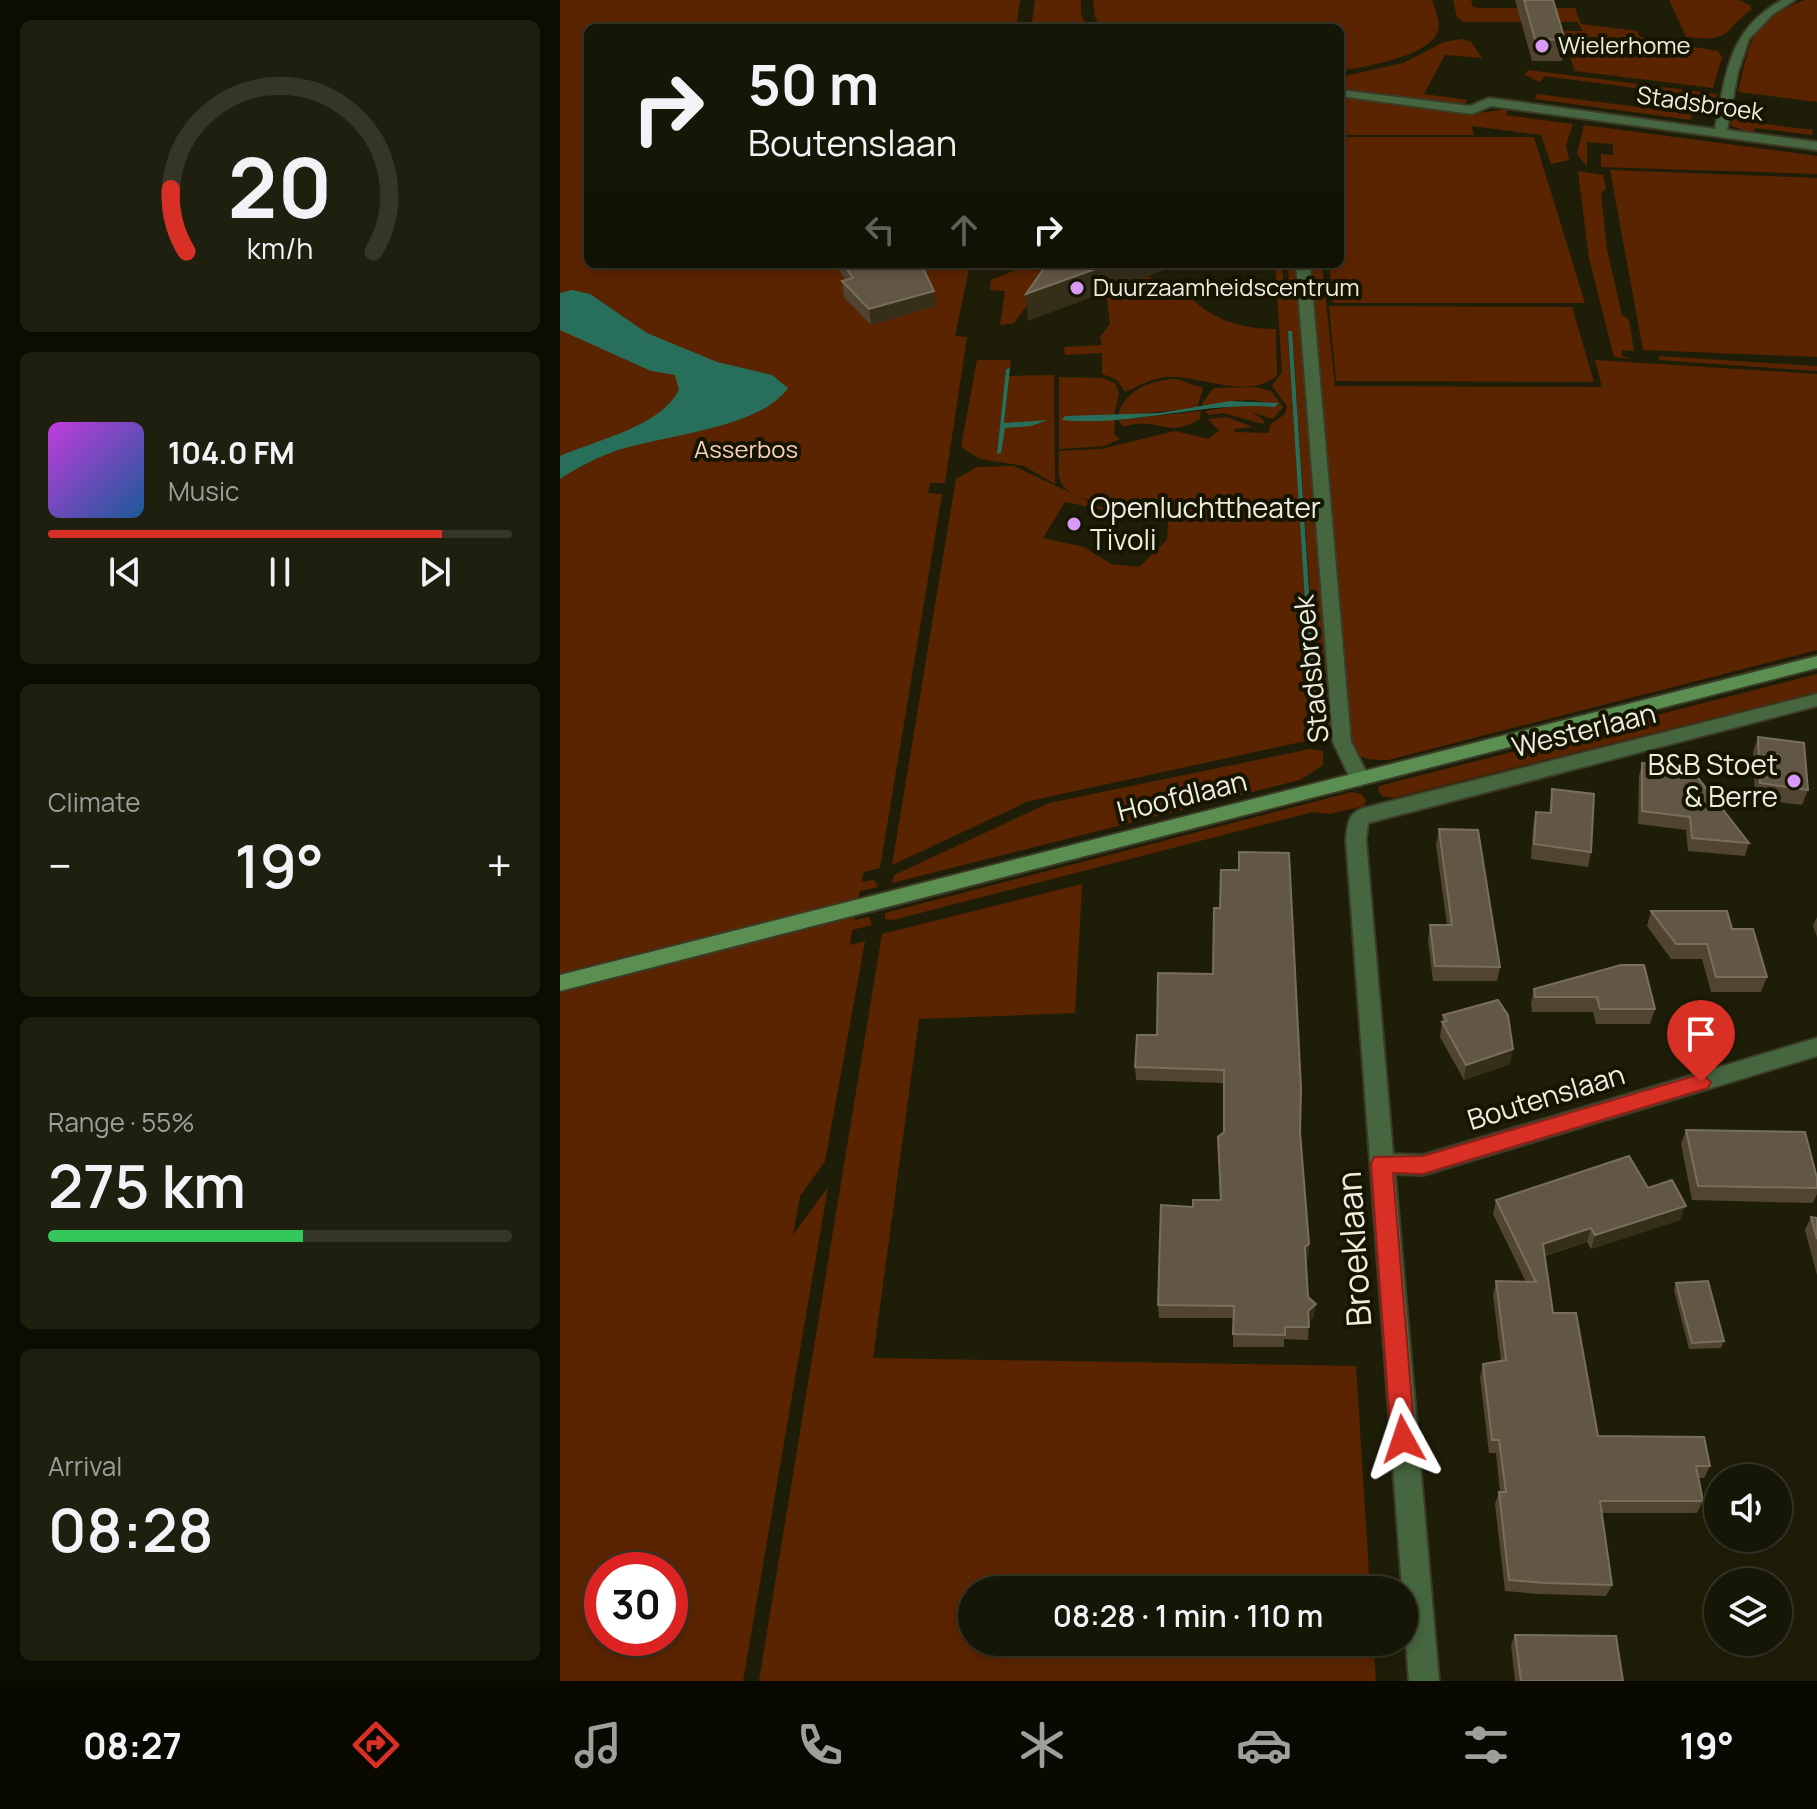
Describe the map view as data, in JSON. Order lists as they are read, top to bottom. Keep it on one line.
{"streets":{"street":["Stadsbroek","Westerlaan","Hoofdlaan","Boutenslaan","Broeklaan"]},"crossings":[["Stadsbroek","Hoofdlaan"],["Westerlaan","Broeklaan"],["Boutenslaan","Broeklaan"]],"parks":["Asserbos"],"places":["Wielerhome","Duurzaamheidscentrum","Openluchttheater Tivoli","B&B Stoet & Berre"],"page":{"turn":["50 m","Boutenslaan"],"song":["104.0 FM","Music"],"tile":["Climate",["Range · 55%","275 km"],["Arrival","08:28"]],"heat":["−","19°","+"],"limit":"30","trip":"08:28 · 1 min · 110 m","tabs":["08:27","19°"],"gauge":["20","km/h"]}}
